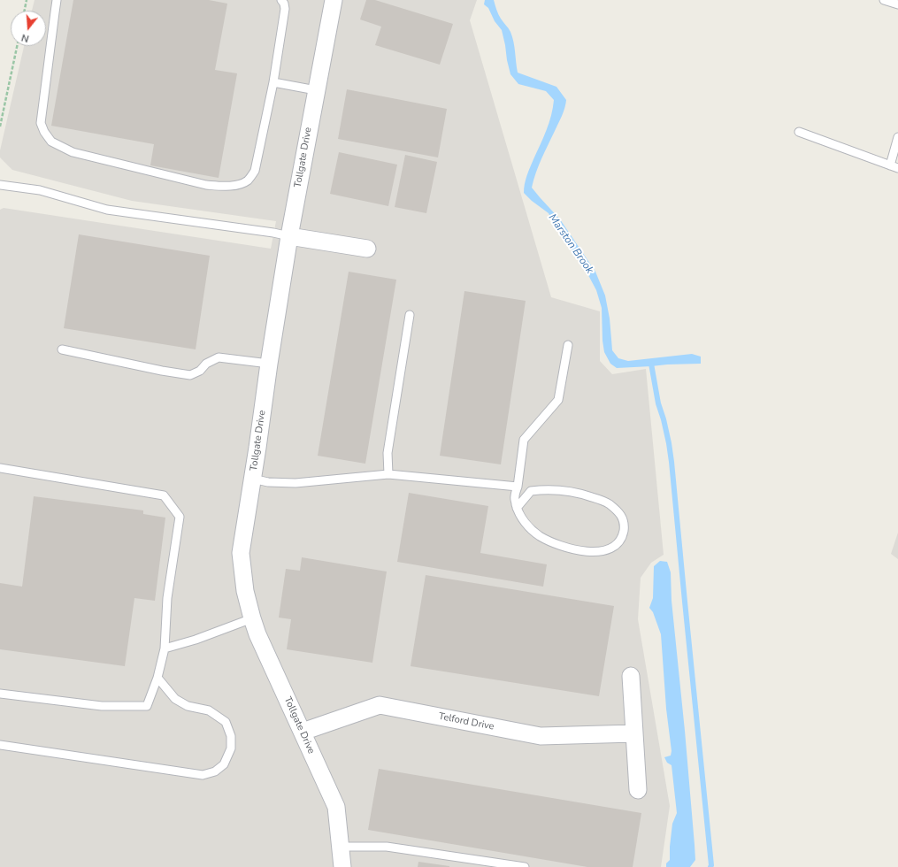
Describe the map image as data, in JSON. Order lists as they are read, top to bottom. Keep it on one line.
{"streets":{"street":["Tollgate Drive","Telford Drive"]},"crossings":[["Tollgate Drive","Telford Drive"]],"water":["Marston Brook"],"north":"bottom"}
